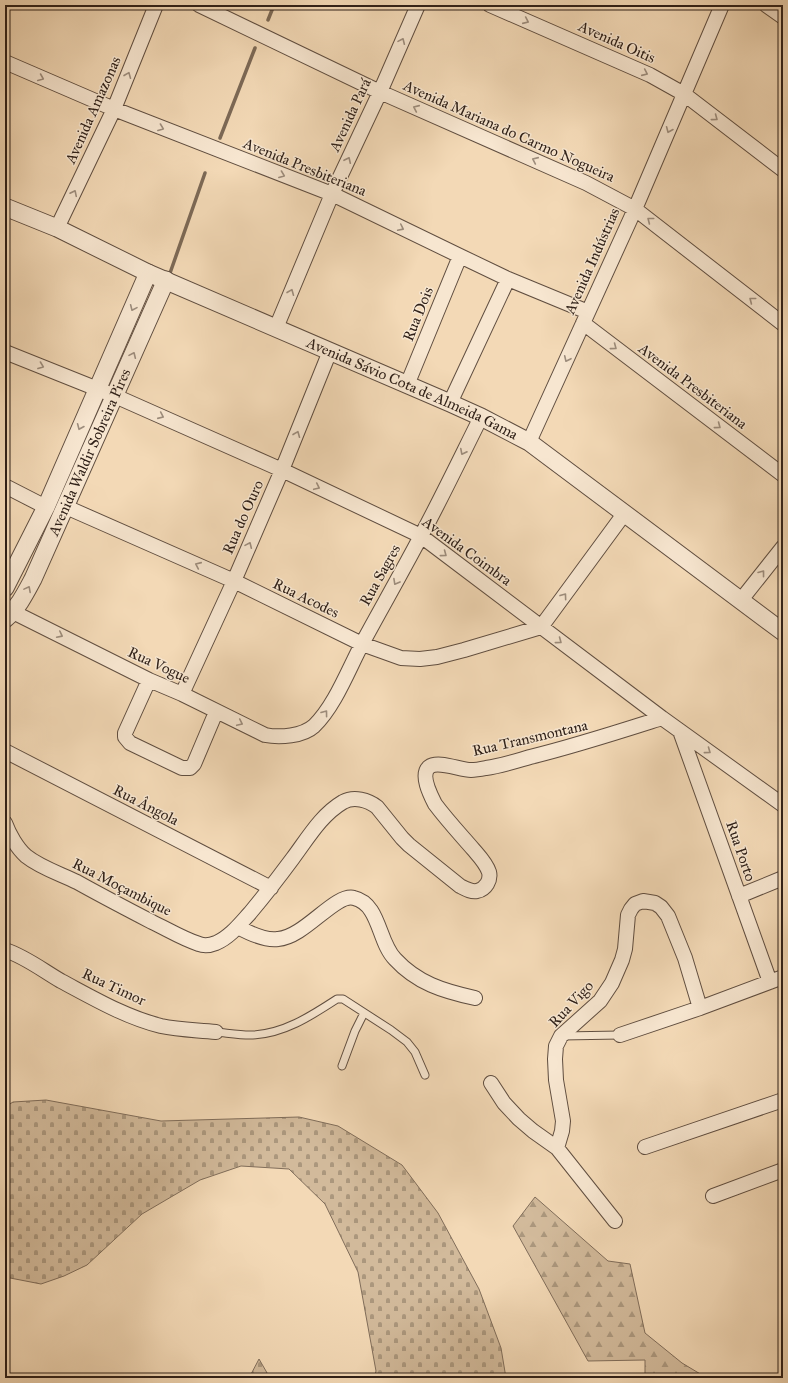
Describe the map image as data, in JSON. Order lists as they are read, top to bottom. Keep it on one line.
{"streets":{"street":["Avenida Oitis","Avenida Amazonas","Avenida Pará","Avenida Mariana do Carmo Nogueira","Avenida Presbiteriana","Avenida Indústrias","Rua Dois","Avenida Sávio Cota de Almeida Gama","Avenida Waldir Sobreira Pires","Rua do Ouro","Avenida Coimbra","Rua Sagres","Rua Acodes","Rua Vogue","Rua Transmontana","Rua Ângola","Rua Porto","Rua Moçambique","Rua Timor","Rua Vigo"]},"crossings":[["Avenida Oitis","Avenida Indústrias"],["Avenida Amazonas","Avenida Presbiteriana"],["Avenida Amazonas","Avenida Sávio Cota de Almeida Gama"],["Avenida Pará","Avenida Mariana do Carmo Nogueira"],["Avenida Pará","Avenida Presbiteriana"],["Avenida Pará","Avenida Sávio Cota de Almeida Gama"],["Avenida Mariana do Carmo Nogueira","Avenida Indústrias"],["Avenida Presbiteriana","Avenida Indústrias"],["Avenida Presbiteriana","Rua Dois"],["Avenida Indústrias","Avenida Sávio Cota de Almeida Gama"],["Rua Dois","Avenida Sávio Cota de Almeida Gama"],["Avenida Sávio Cota de Almeida Gama","Avenida Waldir Sobreira Pires"],["Avenida Sávio Cota de Almeida Gama","Rua do Ouro"],["Avenida Sávio Cota de Almeida Gama","Rua Sagres"],["Avenida Waldir Sobreira Pires","Avenida Coimbra"],["Avenida Waldir Sobreira Pires","Rua Acodes"],["Avenida Waldir Sobreira Pires","Rua Vogue"],["Rua do Ouro","Avenida Coimbra"],["Rua do Ouro","Rua Acodes"],["Rua do Ouro","Rua Vogue"],["Avenida Coimbra","Rua Sagres"],["Avenida Coimbra","Rua Acodes"],["Avenida Coimbra","Rua Transmontana"],["Avenida Coimbra","Rua Porto"],["Rua Sagres","Rua Acodes"],["Rua Sagres","Rua Vogue"],["Rua Transmontana","Rua Ângola"],["Rua Transmontana","Rua Moçambique"],["Rua Ângola","Rua Moçambique"]],"one_way":["Avenida Oitis","Avenida Amazonas","Avenida Pará","Avenida Mariana do Carmo Nogueira","Avenida Presbiteriana","Rua do Ouro","Avenida Coimbra","Rua Acodes","Rua Vogue"]}
